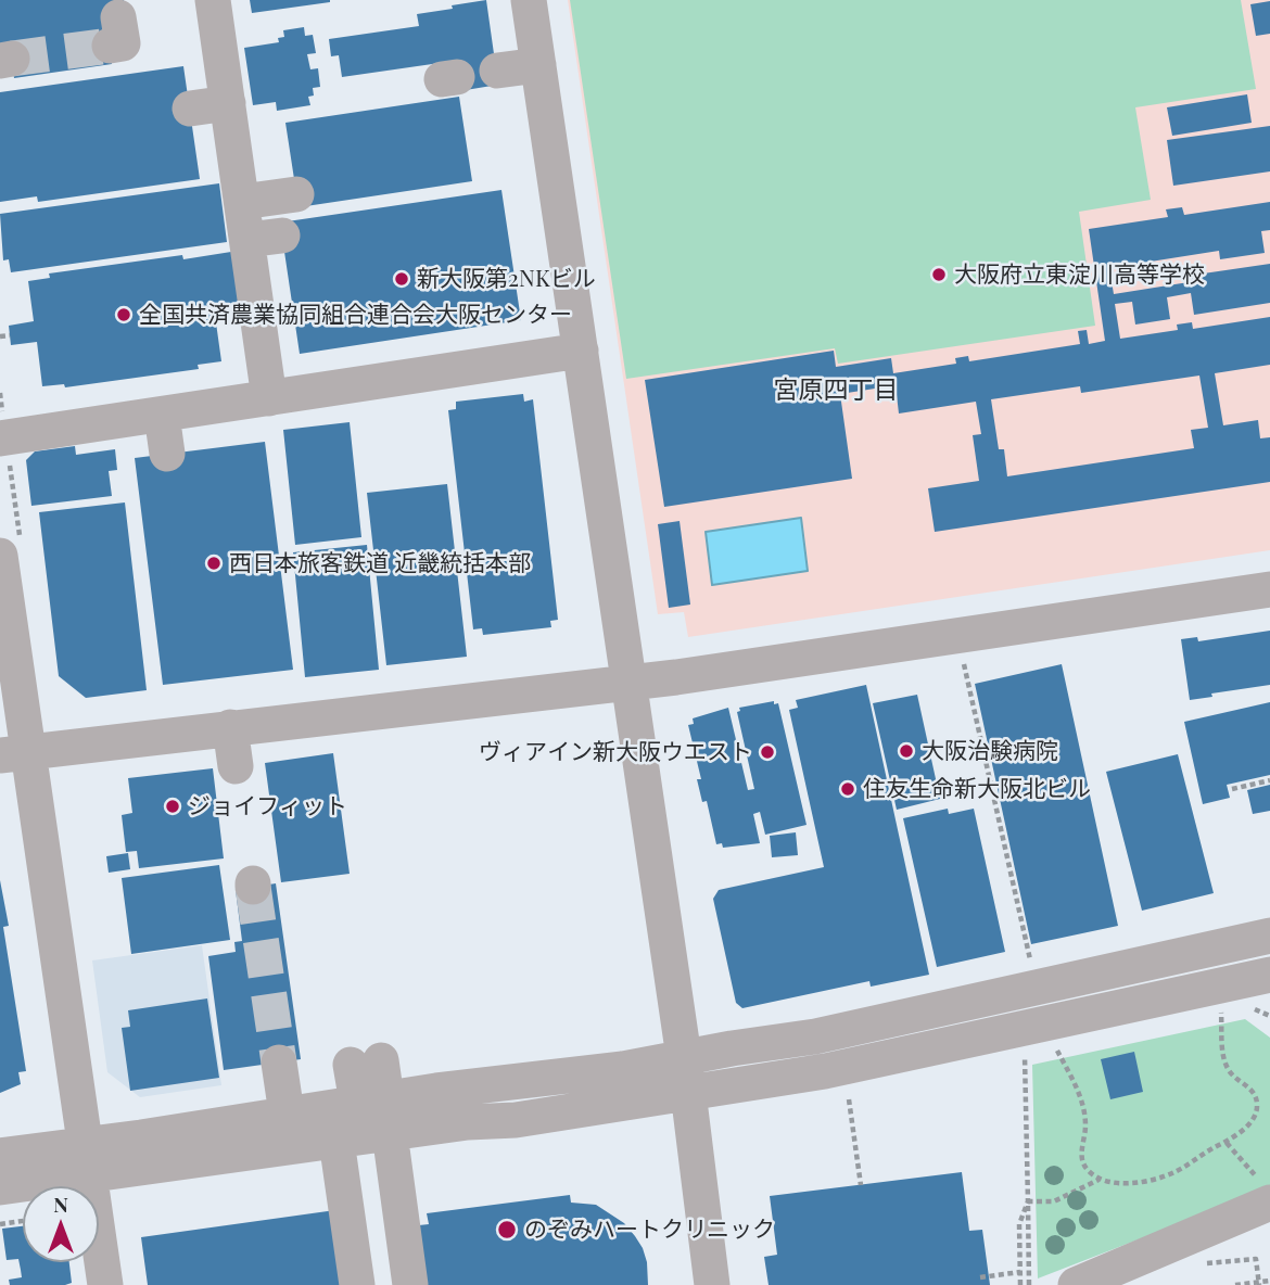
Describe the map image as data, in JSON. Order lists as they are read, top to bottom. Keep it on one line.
{"districts":["宮原四丁目"],"places":["大阪府立東淀川高等学校","新大阪第2NKビル","全国共済農業協同組合連合会大阪センター","西日本旅客鉄道 近畿統括本部","大阪治験病院","ヴィアイン新大阪ウエスト","住友生命新大阪北ビル","ジョイフィット","のぞみハートクリニック"],"north":"top"}
